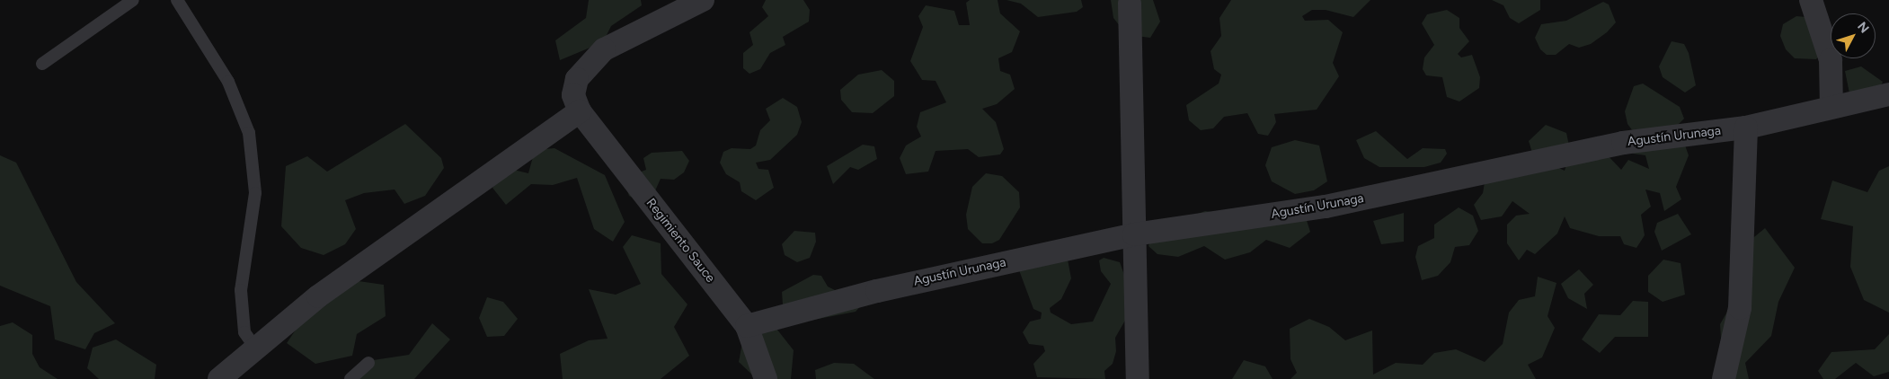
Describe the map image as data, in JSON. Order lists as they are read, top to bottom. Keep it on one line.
{"streets":{"street":["Agustín Urunaga","Regimiento Sauce"]},"crossings":[["Agustín Urunaga","Regimiento Sauce"]],"north":"top right"}
